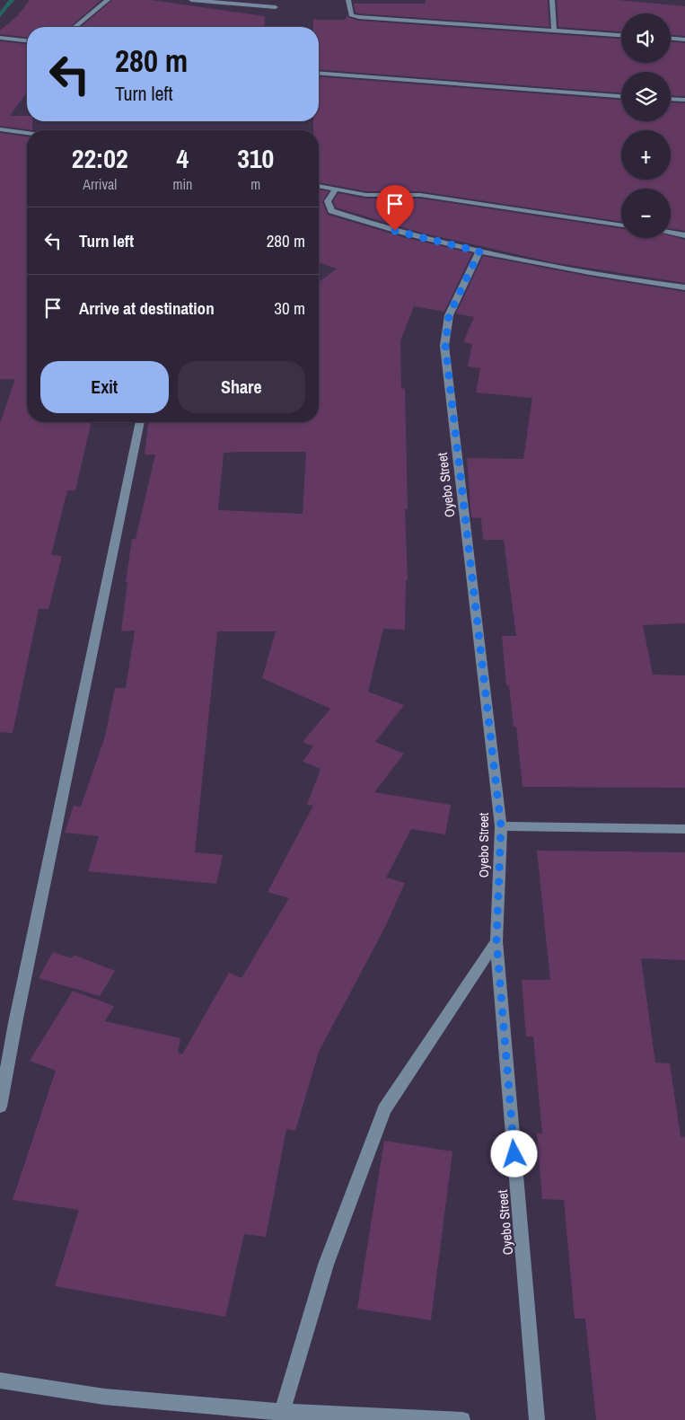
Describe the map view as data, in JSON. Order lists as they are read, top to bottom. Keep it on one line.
{"streets":{"street":["Oyebo Street"]},"page":{"map_buttons":["+","−"],"turn":["280 m","Turn left"],"eta":["22:02","Arrival","4","min","310","m"],"list":[{"name":"Turn left","value":"280 m"},{"name":"Arrive at destination","value":"30 m"}],"buttons":["Exit","Share"]}}
